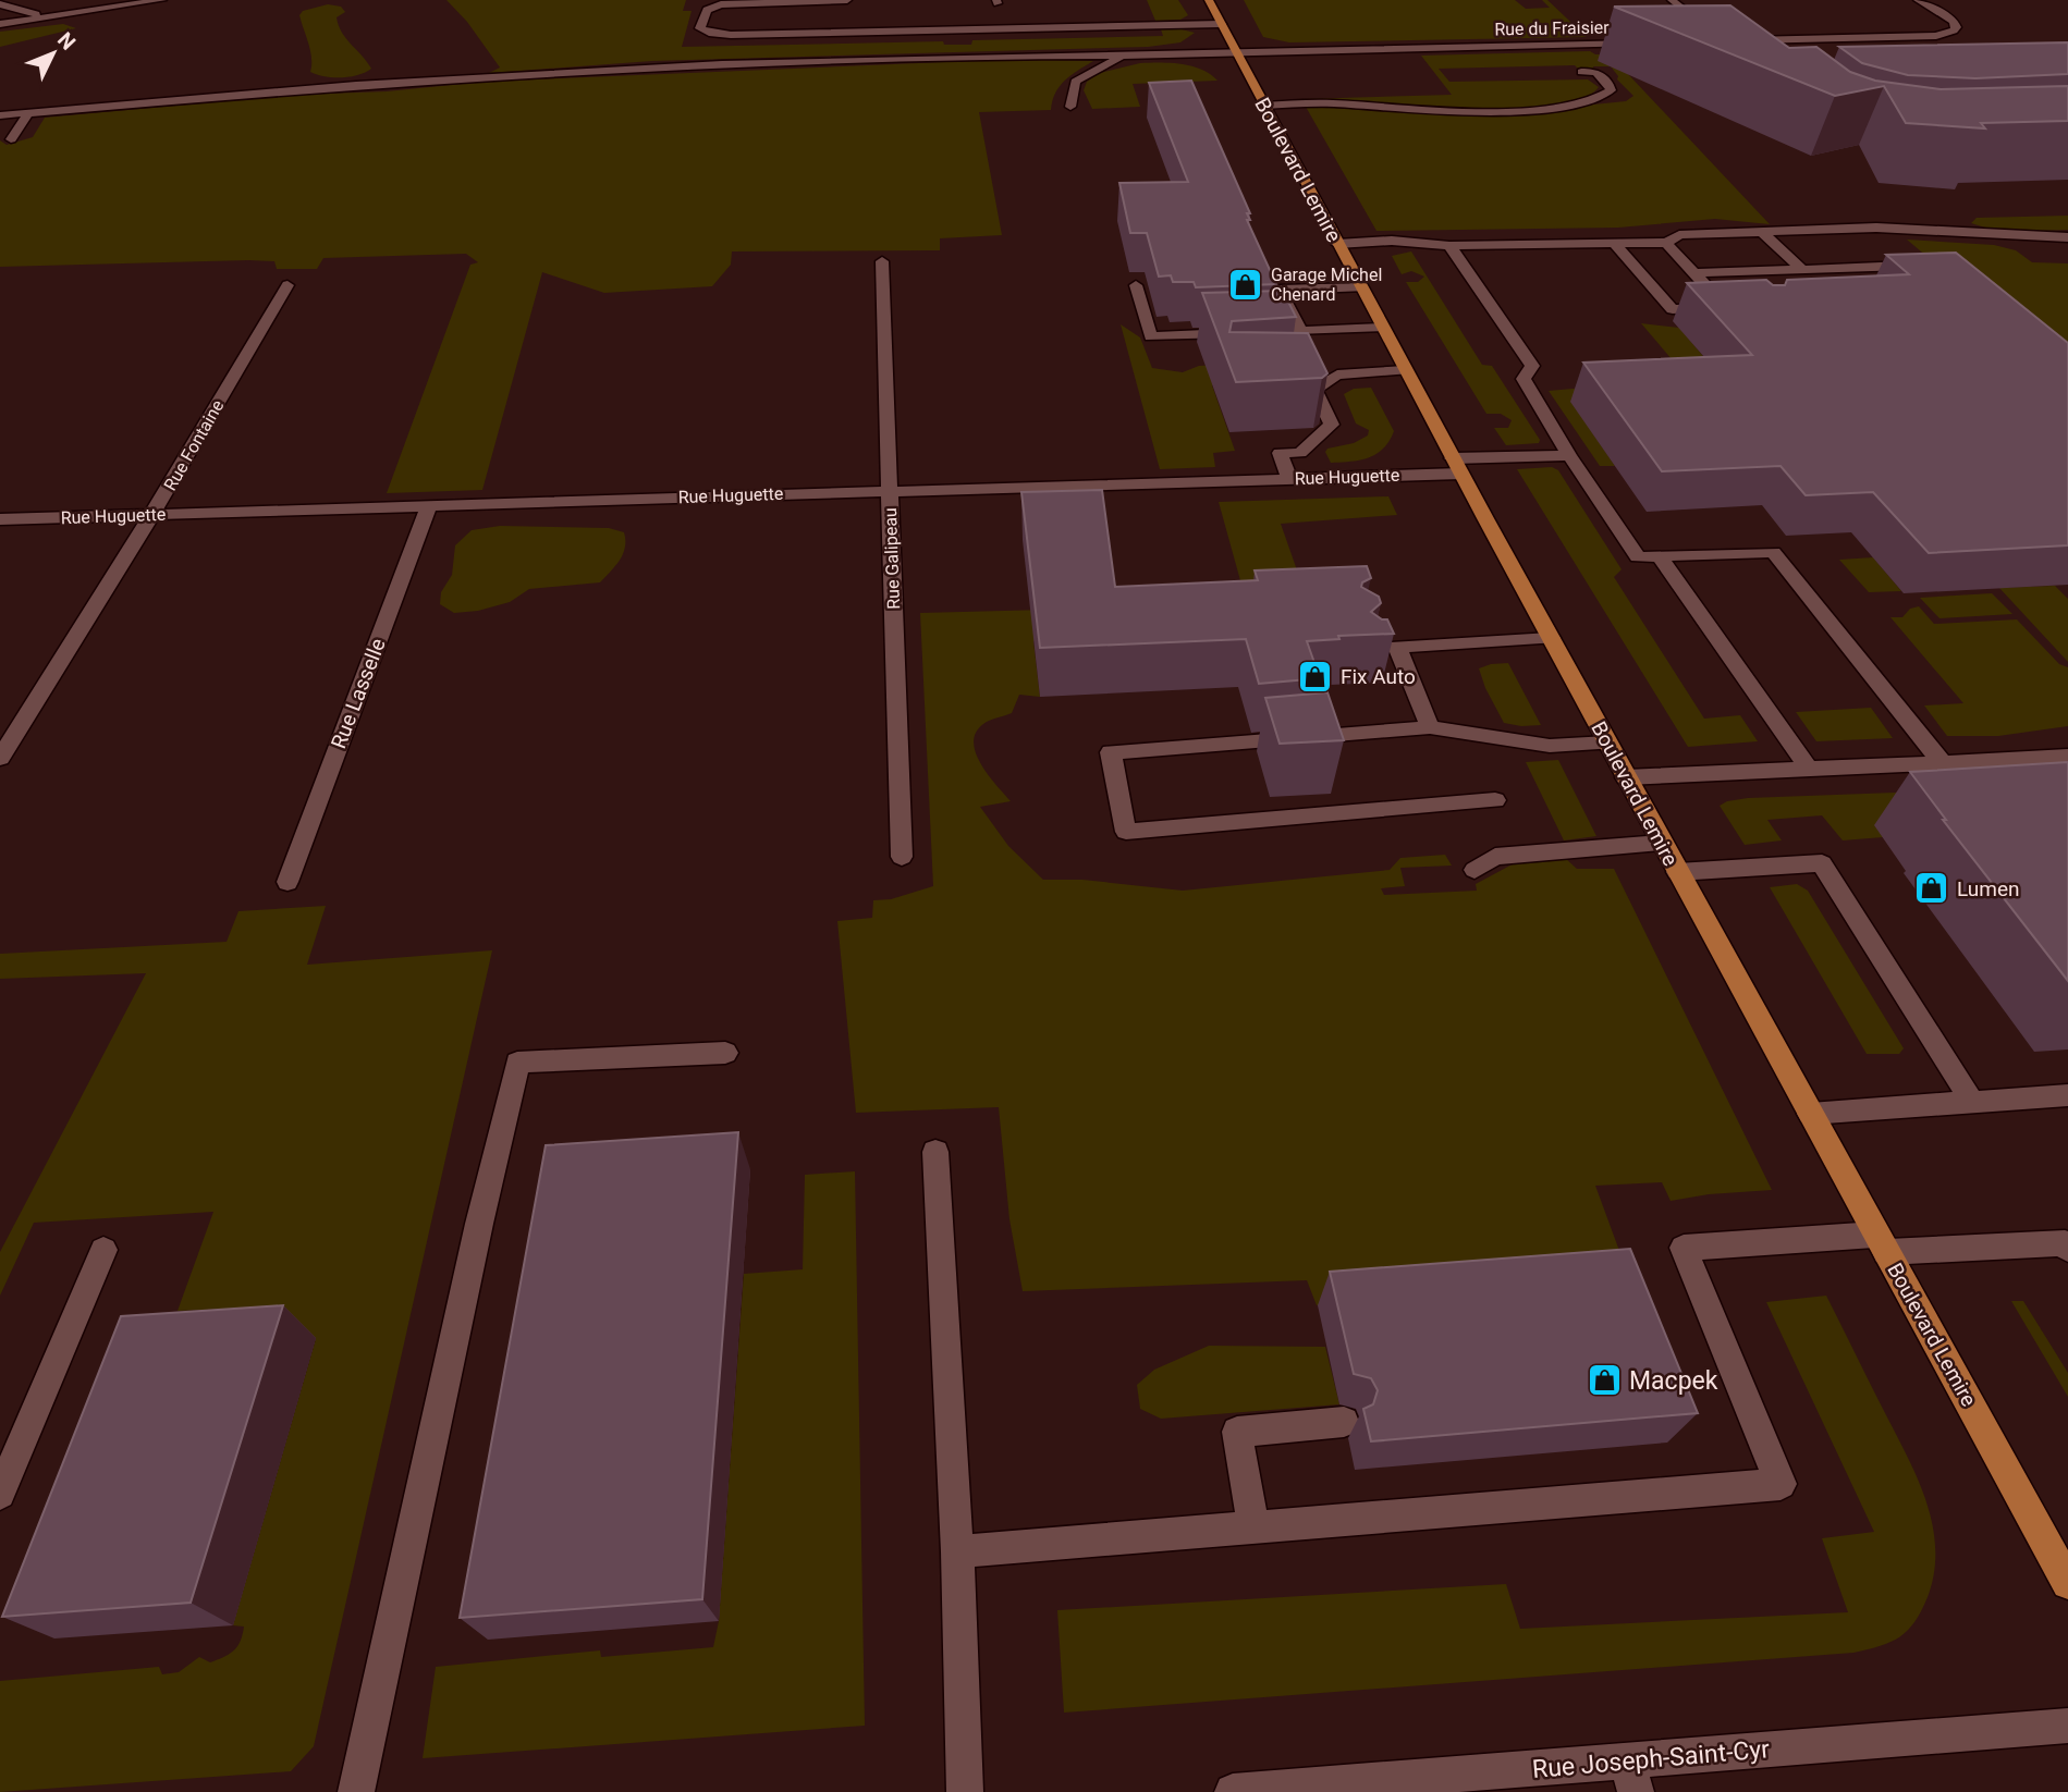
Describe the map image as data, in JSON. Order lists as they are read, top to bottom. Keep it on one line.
{"streets":{"main road":["Boulevard Lemire"],"street":["Rue du Fraisier","Rue Fontaine","Rue Huguette","Rue Galipeau","Rue Lasselle","Rue Joseph-Saint-Cyr"]},"crossings":[["Rue du Fraisier","Boulevard Lemire"],["Boulevard Lemire","Rue Huguette"],["Rue Fontaine","Rue Huguette"],["Rue Huguette","Rue Galipeau"],["Rue Huguette","Rue Lasselle"]],"places":{"shop":["Garage Michel Chenard","Fix Auto","Lumen","Macpek"]},"north":"top right"}
